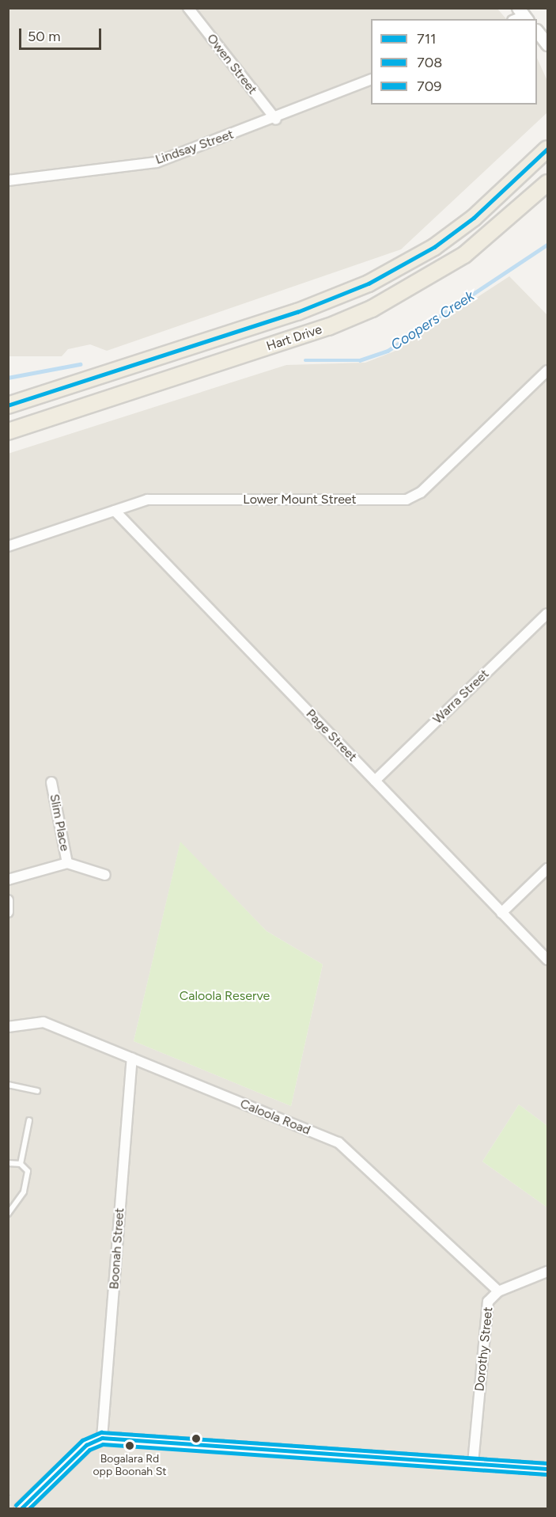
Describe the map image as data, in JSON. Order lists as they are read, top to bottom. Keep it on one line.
{"streets":{"highway":["Hart Drive"],"street":["Owen Street","Lindsay Street","Lower Mount Street","Warra Street","Page Street","Slim Place","Caloola Road","Boonah Street","Dorothy Street"]},"crossings":[["Owen Street","Lindsay Street"],["Lower Mount Street","Page Street"],["Warra Street","Page Street"],["Caloola Road","Boonah Street"],["Caloola Road","Dorothy Street"]],"water":["Coopers Creek"],"parks":["Caloola Reserve"],"places":["Bogalara Rd opp Boonah St"],"lines":["transit line 711","transit line 709","transit line 708"],"legend":["711","708","709"],"scale_bar":"50 m"}
